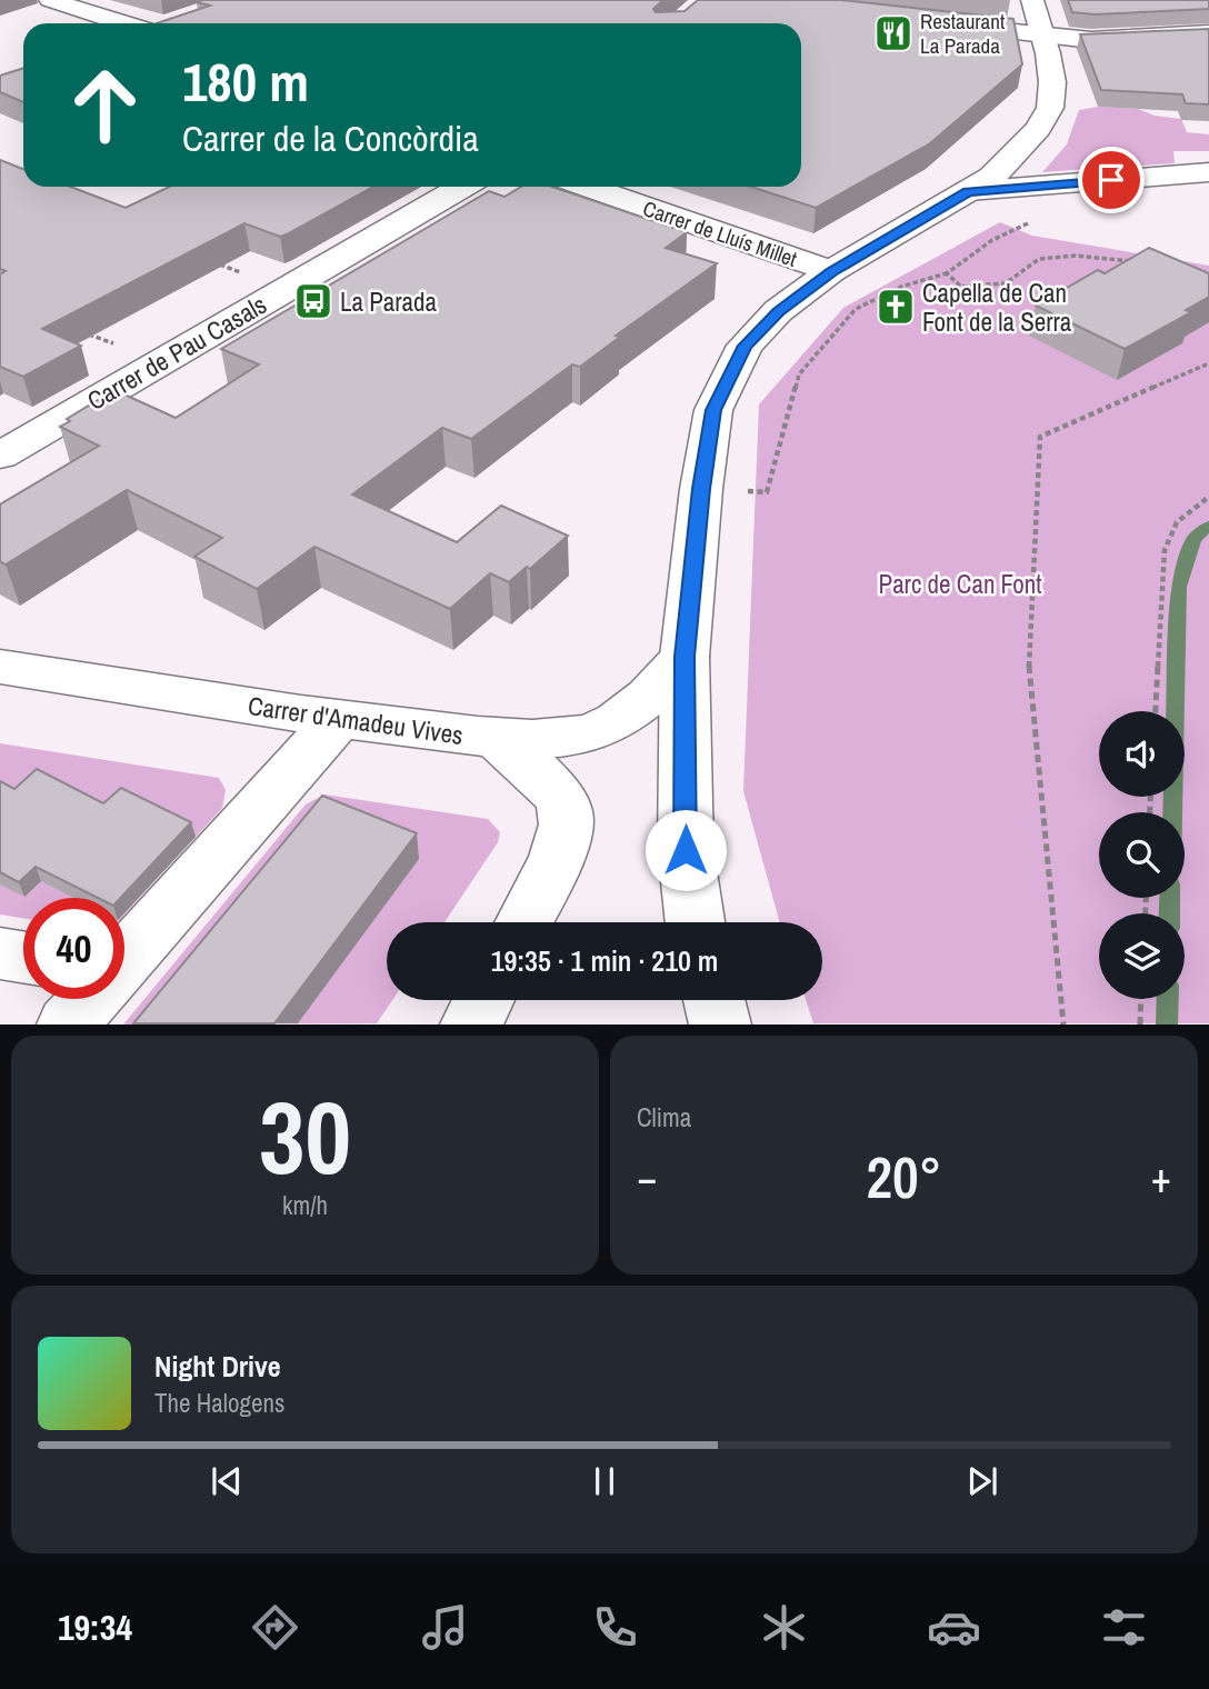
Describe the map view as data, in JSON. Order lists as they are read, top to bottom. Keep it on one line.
{"streets":{"street":["Carrer de Lluís Millet","Carrer de Pau Casals","Carrer d'Amadeu Vives"]},"parks":["Parc de Can Font"],"places":{"restaurant":["Restaurant La Parada"],"bus stop":["La Parada"],"church":["Capella de Can Font de la Serra"]},"page":{"turn":["180 m","Carrer de la Concòrdia"],"limit":"40","trip":"19:35 · 1 min · 210 m","tile":[["30","km/h"],"Clima"],"heat":["−","20°","+"],"song":["Night Drive","The Halogens"],"tabs":"19:34"}}
